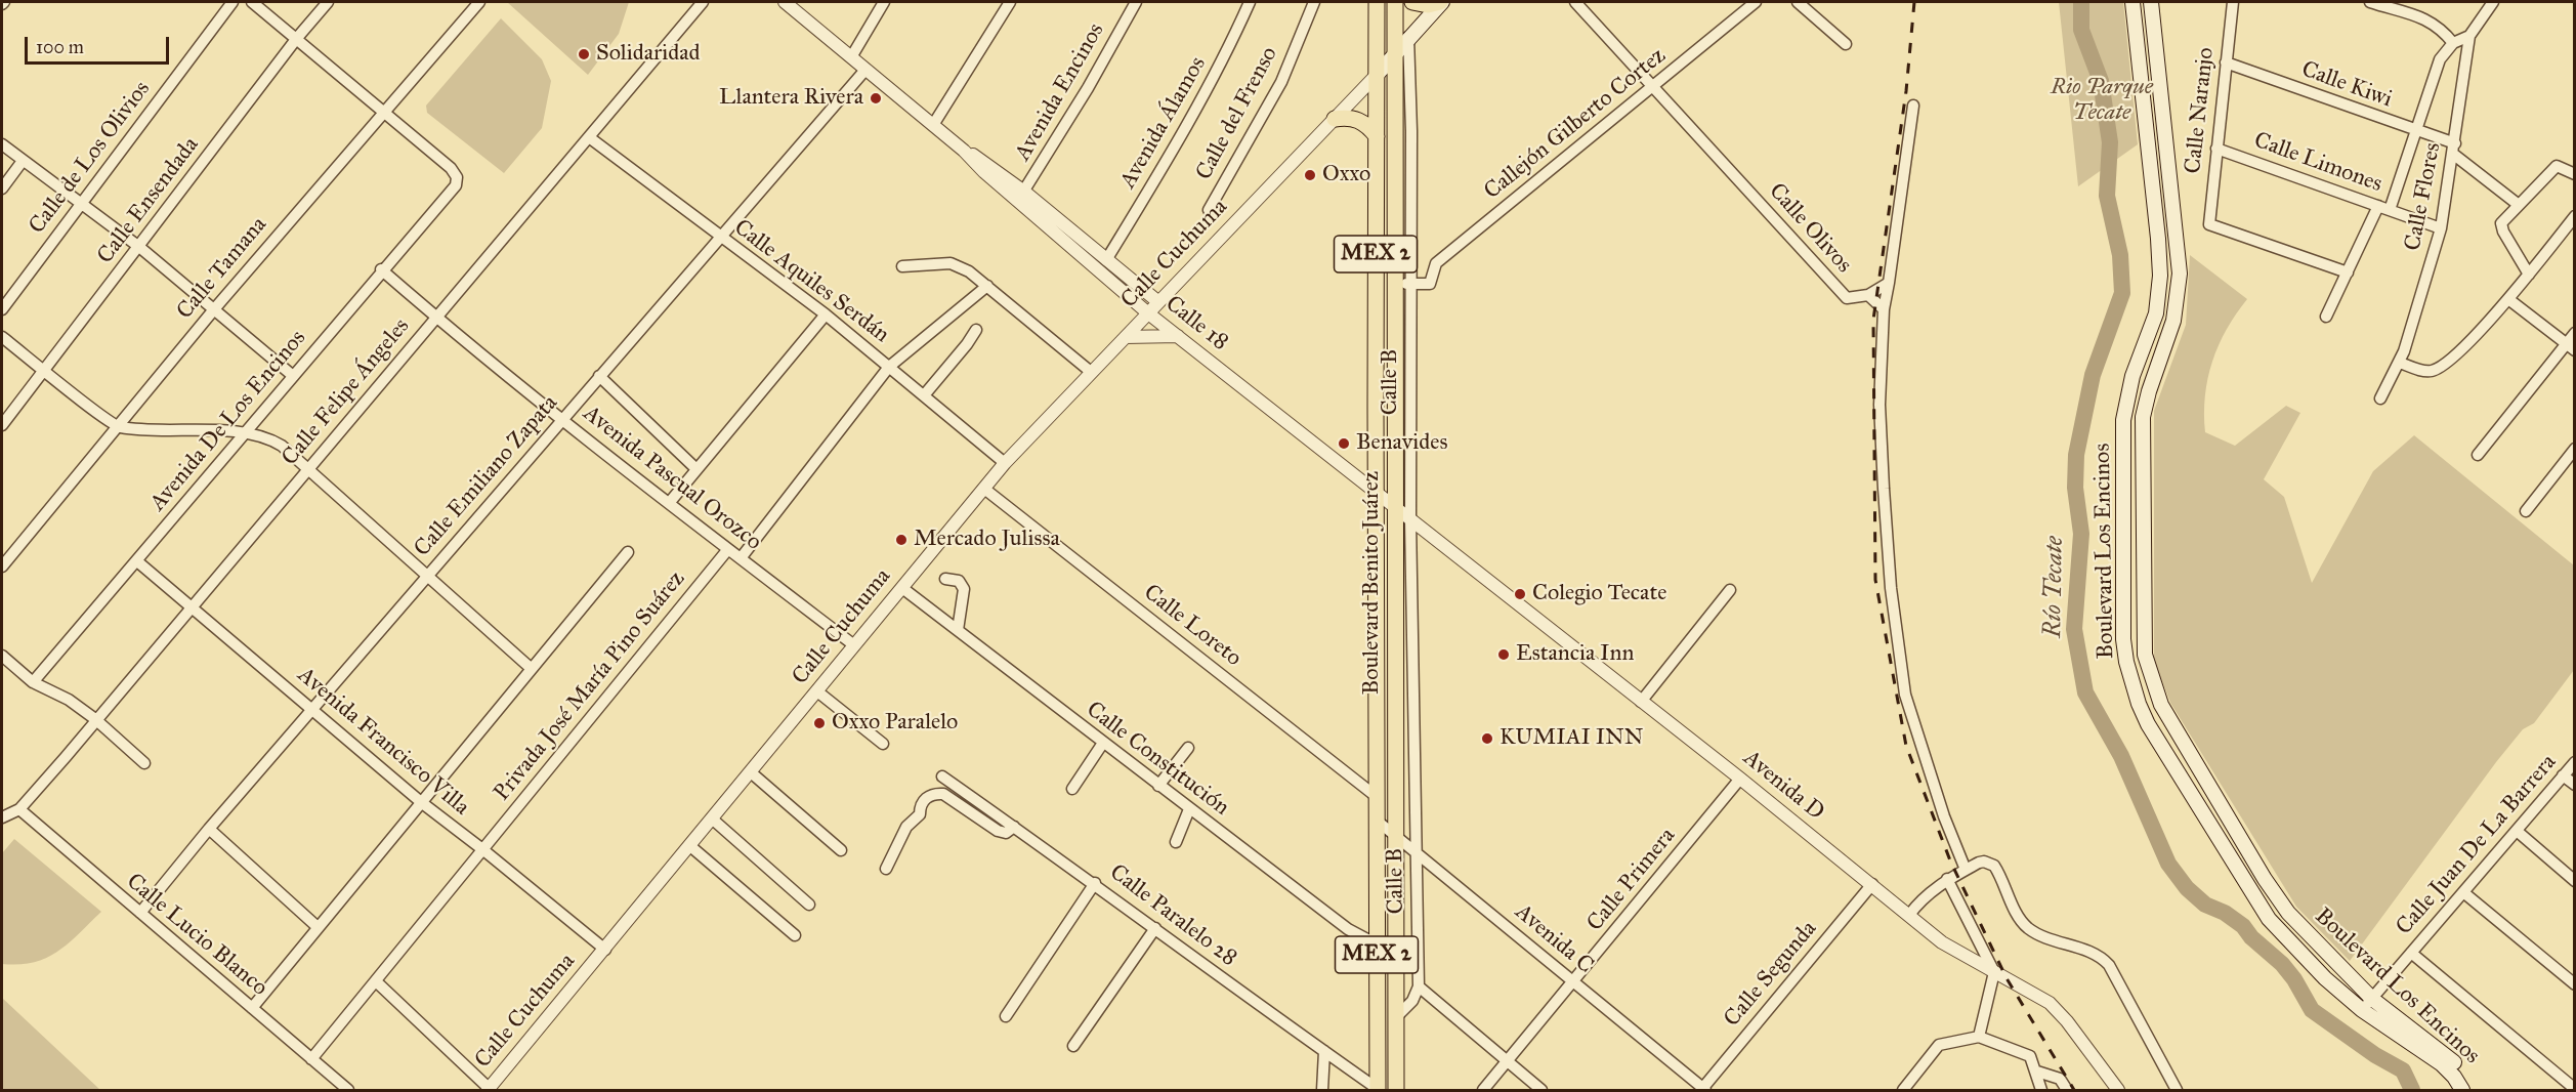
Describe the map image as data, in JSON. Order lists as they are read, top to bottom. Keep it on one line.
{"streets":{"main road":["MEX 2","Boulevard Los Encinos","Boulevard Benito Juárez"],"street":["Calle Kiwi","Avenida Encinos","Calle Naranjo","Calle del Frenso","Avenida Álamos","Callejón Gilberto Cortez","Calle de Los Olivios","Calle Limones","Calle Flores","Calle Ensendada","Calle Olivos","Calle Cuchuma","Calle Tamana","Calle Aquiles Serdán","Calle 18","Calle B","Calle Felipe Ángeles","Avenida De Los Encinos","Calle Emiliano Zapata","Avenida Pascual Orozco","Calle Loreto","Privada José María Pino Suárez","Avenida Francisco Villa","Calle Constitución","Avenida D","Calle Juan De La Barrera","Calle Primera","Calle Paralelo 28","Calle Lucio Blanco","Avenida C","Calle Segunda"]},"crossings":[["Calle Kiwi","Calle Naranjo"],["Calle Kiwi","Calle Flores"],["Avenida Encinos","Calle 18"],["Calle Naranjo","Calle Limones"],["Avenida Álamos","Calle 18"],["Callejón Gilberto Cortez","Calle Olivos"],["Callejón Gilberto Cortez","Calle B"],["Calle Limones","Calle Flores"],["Calle Cuchuma","Calle Aquiles Serdán"],["Calle Cuchuma","Calle 18"],["Calle Cuchuma","Avenida Pascual Orozco"],["Calle Cuchuma","Boulevard Benito Juárez"],["Calle Cuchuma","Calle Loreto"],["Calle Cuchuma","Avenida Francisco Villa"],["Calle Cuchuma","Calle Constitución"],["Calle Tamana","Avenida De Los Encinos"],["Calle Aquiles Serdán","Calle Felipe Ángeles"],["Calle Aquiles Serdán","Calle Emiliano Zapata"],["Calle 18","Calle B"],["Calle 18","Calle Emiliano Zapata"],["Calle 18","Boulevard Benito Juárez"],["Calle 18","Avenida D"],["Calle B","Avenida D"],["Calle B","Avenida C"],["Calle Felipe Ángeles","Avenida Pascual Orozco"],["Calle Felipe Ángeles","Avenida Francisco Villa"],["Calle Felipe Ángeles","Calle Lucio Blanco"],["Avenida De Los Encinos","Avenida Pascual Orozco"],["Avenida De Los Encinos","Avenida Francisco Villa"],["Calle Emiliano Zapata","Avenida Pascual Orozco"],["Calle Emiliano Zapata","Avenida Francisco Villa"],["Calle Emiliano Zapata","Calle Lucio Blanco"],["Avenida Pascual Orozco","Privada José María Pino Suárez"],["Boulevard Los Encinos","Calle Juan De La Barrera"],["Boulevard Benito Juárez","Calle Loreto"],["Boulevard Benito Juárez","Calle Constitución"],["Boulevard Benito Juárez","Calle Paralelo 28"],["Boulevard Benito Juárez","Avenida C"],["Privada José María Pino Suárez","Avenida Francisco Villa"],["Privada José María Pino Suárez","Calle Lucio Blanco"],["Avenida D","Calle Primera"],["Avenida D","Calle Segunda"],["Calle Primera","Avenida C"],["Avenida C","Calle Segunda"]],"water":["Río Tecate"],"parks":["Rio Parque Tecate"],"places":["Solidaridad","Llantera Rivera","Oxxo","Benavides","Mercado Julissa","Colegio Tecate","Estancia Inn","Oxxo Paralelo","KUMIAI INN"],"scale_bar":"100 m"}
